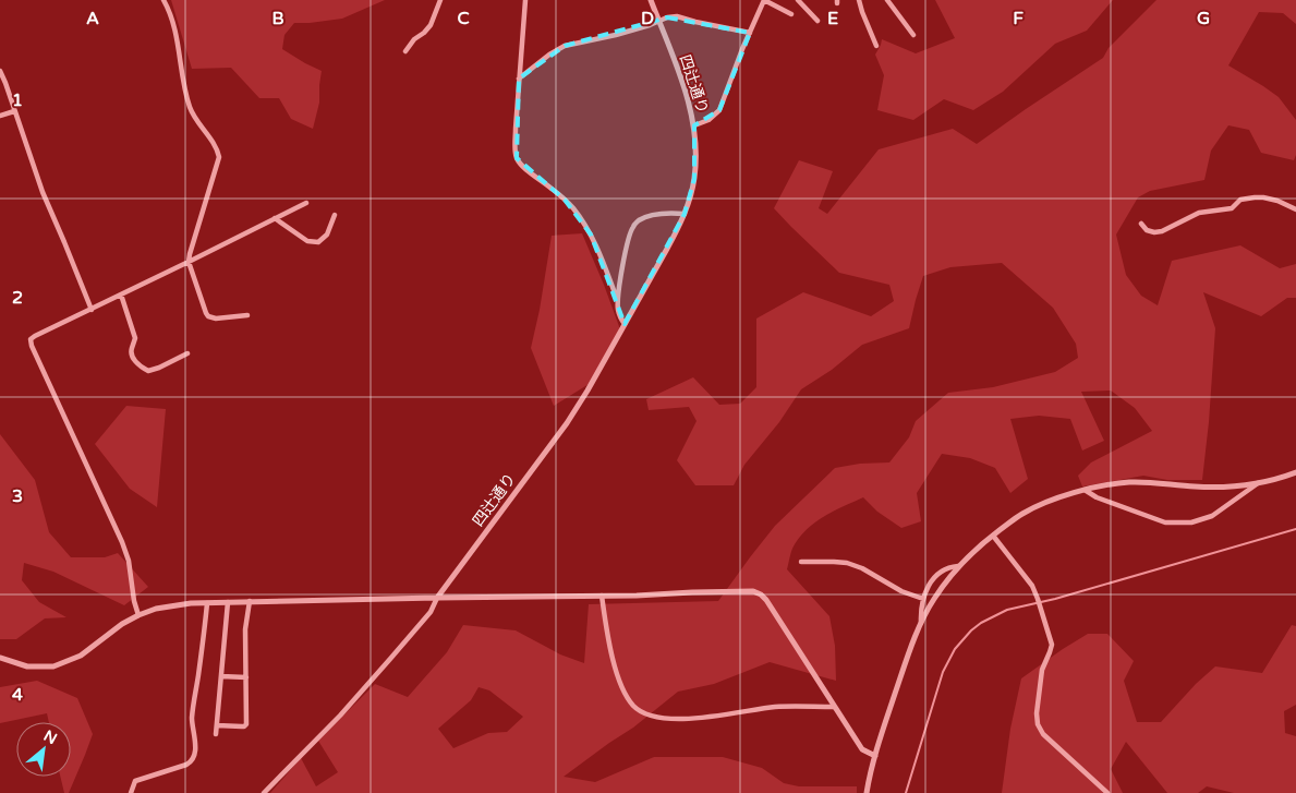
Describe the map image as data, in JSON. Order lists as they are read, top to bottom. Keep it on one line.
{"streets":{"street":["四辻通り"]},"north":"top right","grid":{"columns":["A","B","C","D","E","F","G"],"rows":["1","2","3","4"]}}
